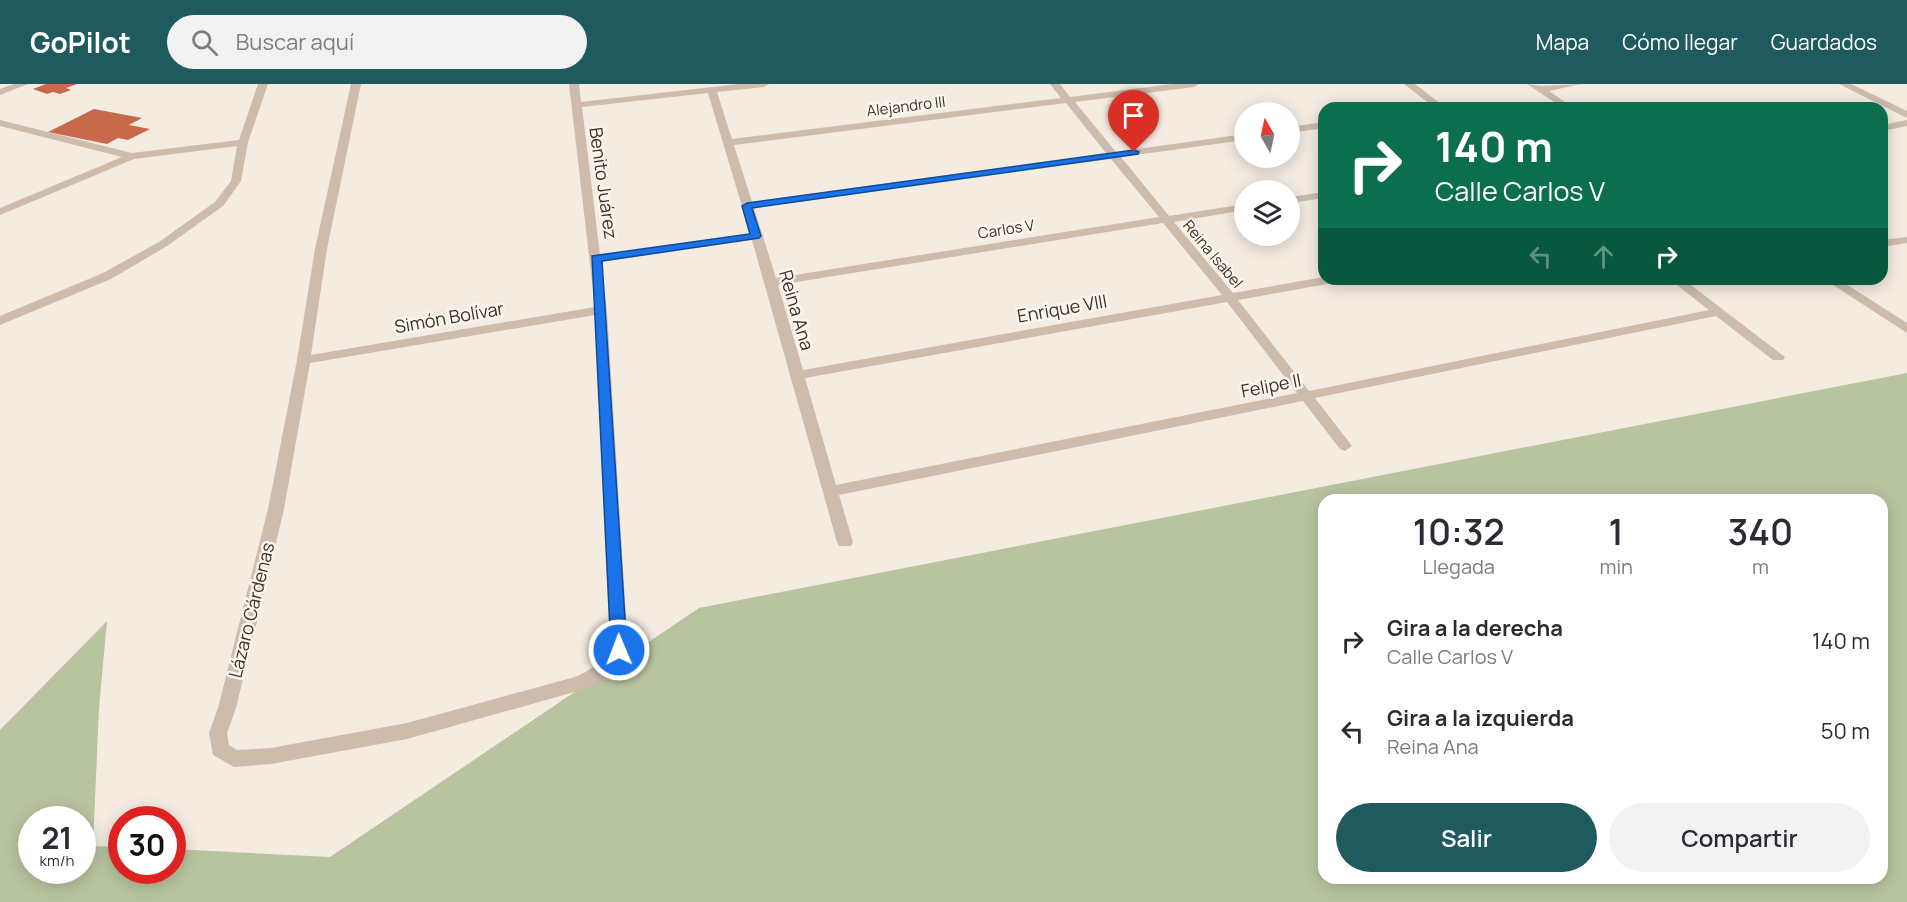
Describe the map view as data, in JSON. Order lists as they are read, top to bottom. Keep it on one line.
{"streets":{"street":["Alejandro III","Benito Juárez","Carlos V","Reina Isabel","Enrique VIII","Reina Ana","Simón Bolívar","Felipe II","Lázaro Cárdenas"]},"crossings":[["Alejandro III","Reina Isabel"],["Alejandro III","Reina Ana"],["Benito Juárez","Simón Bolívar"],["Benito Juárez","Lázaro Cárdenas"],["Carlos V","Reina Isabel"],["Carlos V","Reina Ana"],["Reina Isabel","Enrique VIII"],["Reina Isabel","Felipe II"],["Enrique VIII","Reina Ana"],["Reina Ana","Felipe II"],["Simón Bolívar","Lázaro Cárdenas"]],"north":"top","page":{"header":"GoPilot","search":"Buscar aquí","nav":["Mapa","Cómo llegar","Guardados"],"turn":["140 m","Calle Carlos V"],"eta":["10:32","Llegada","1","min","340","m"],"list":[{"name":"Gira a la derecha","note":"Calle Carlos V","value":"140 m"},{"name":"Gira a la izquierda","note":"Reina Ana","value":"50 m"}],"buttons":["Salir","Compartir"],"speed":"21 km/h","limit":"30"}}
